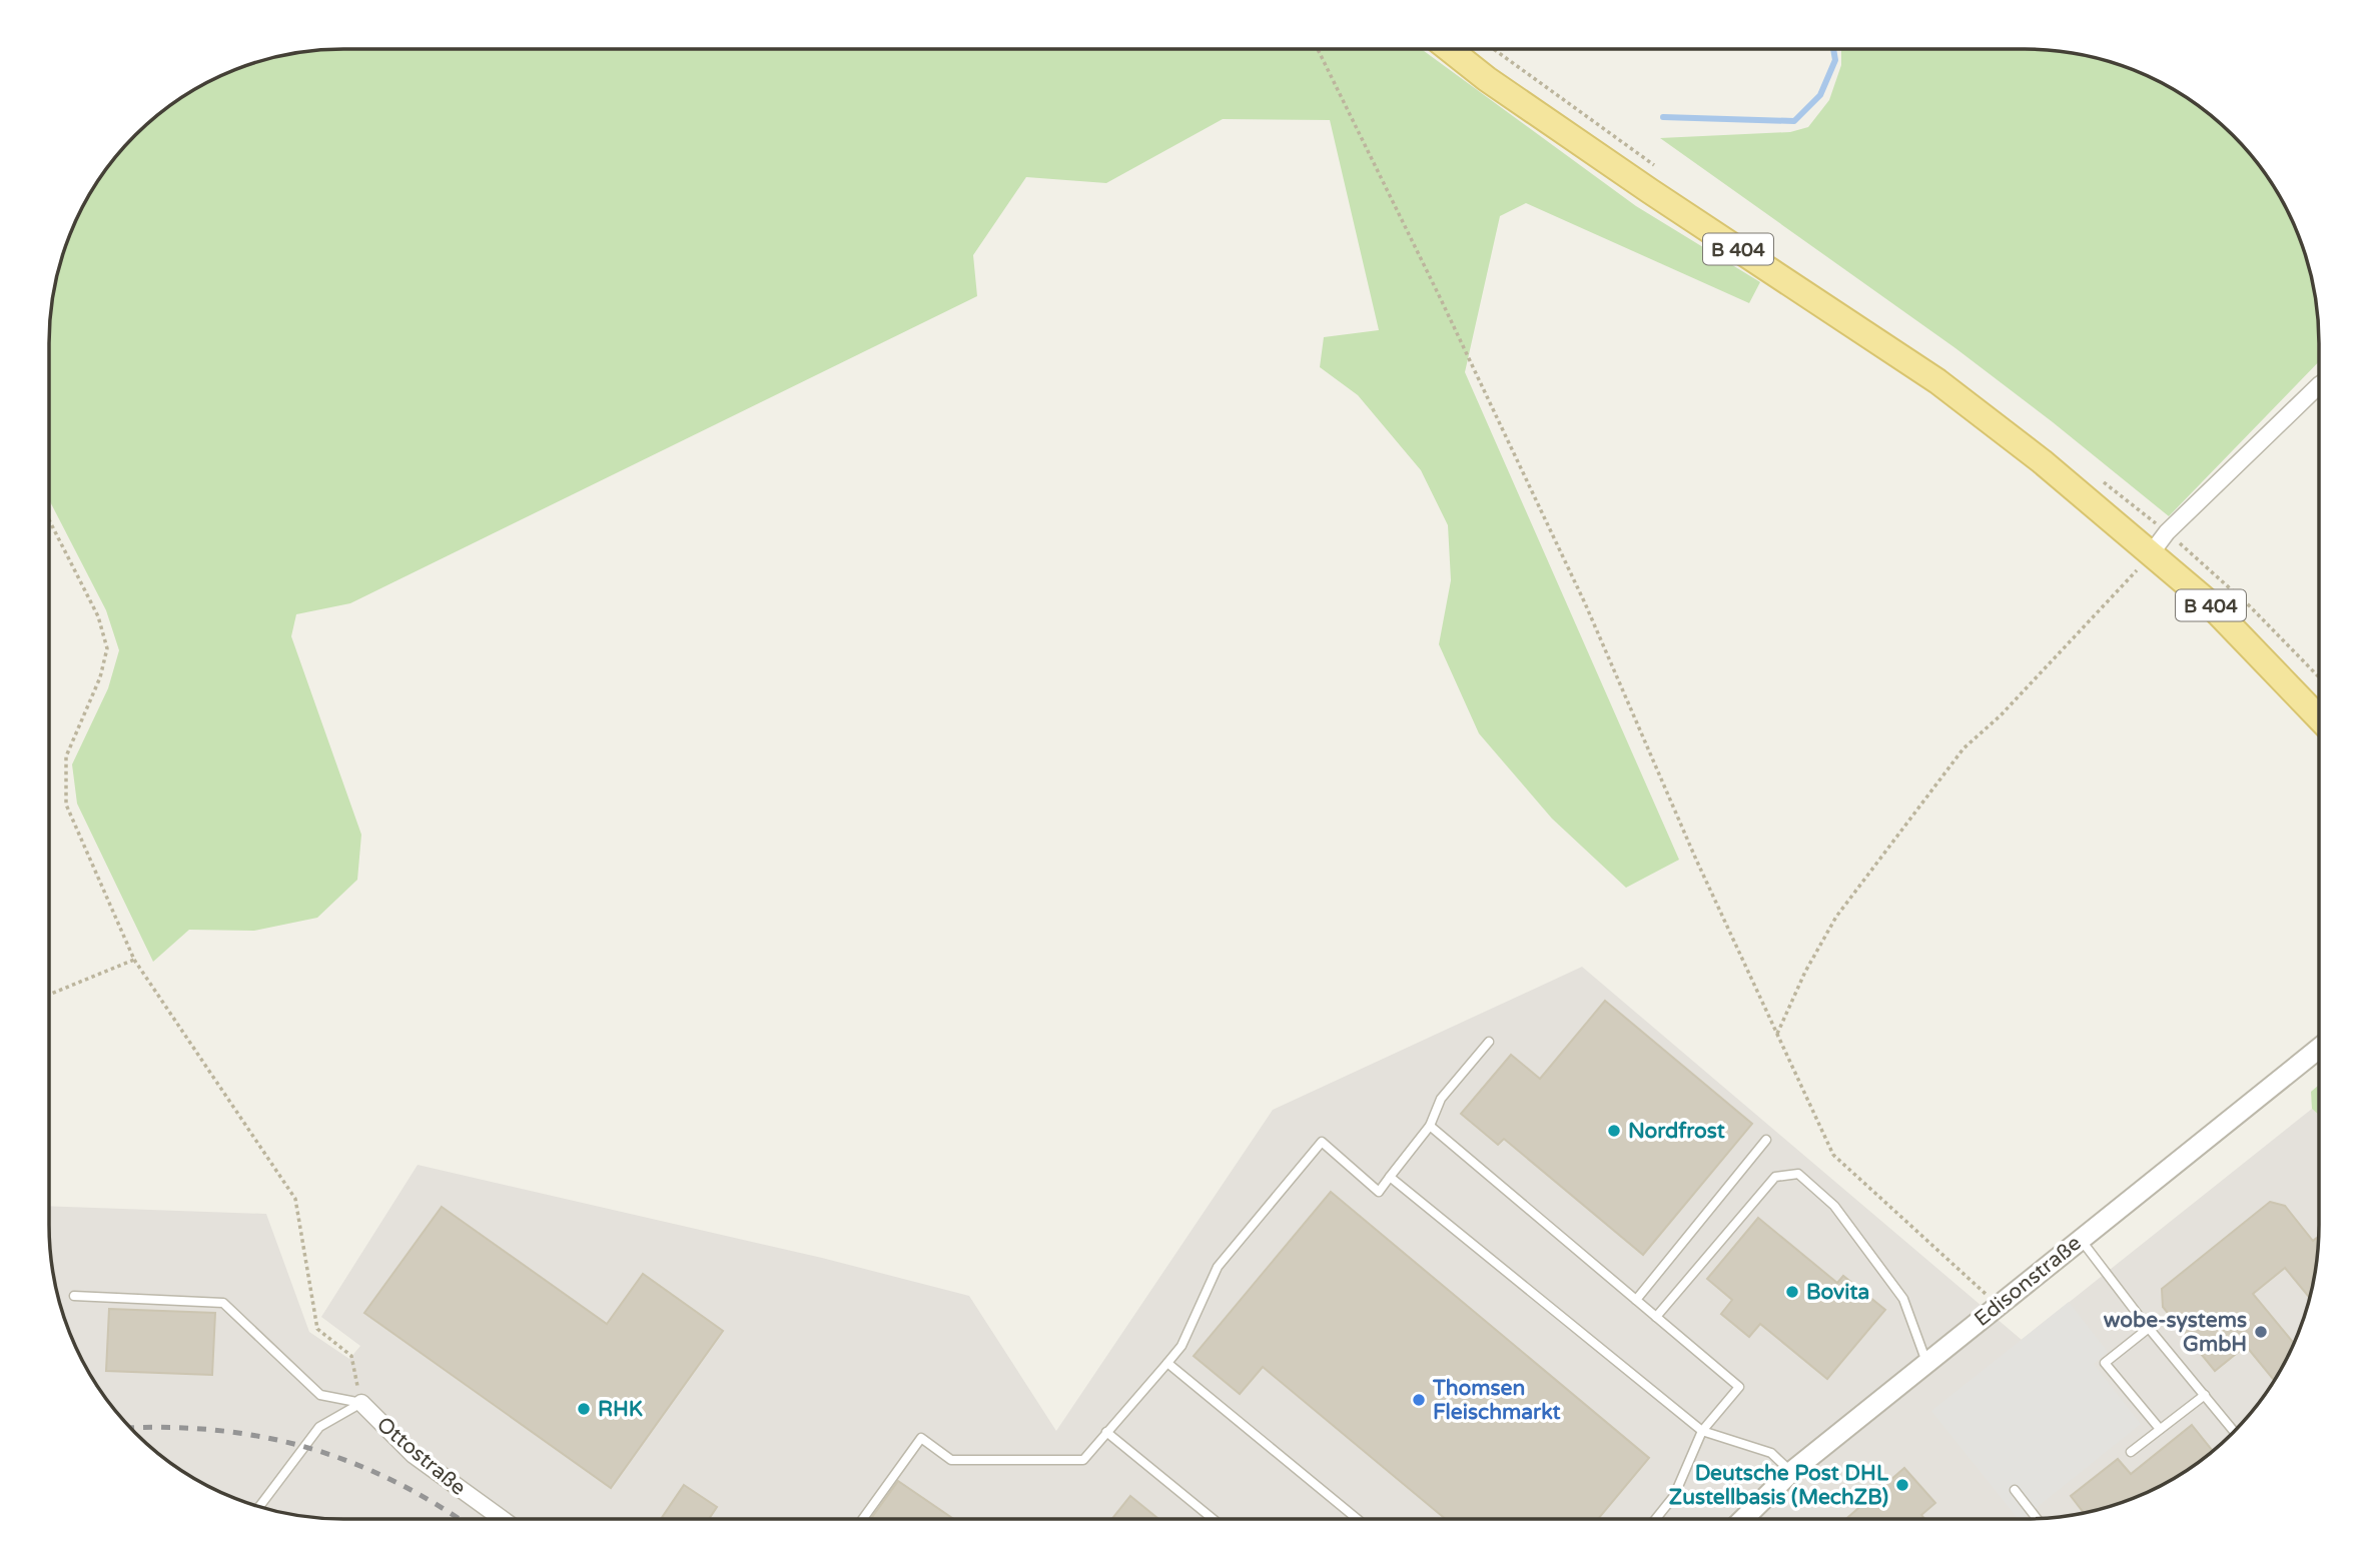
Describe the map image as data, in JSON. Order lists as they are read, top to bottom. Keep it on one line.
{"streets":{"main road":["B 404"],"street":["Edisonstraße","Ottostraße"]},"places":["Nordfrost","Bovita","wobe-systems GmbH","Thomsen Fleischmarkt","RHK","Deutsche Post DHL Zustellbasis (MechZB)"]}
